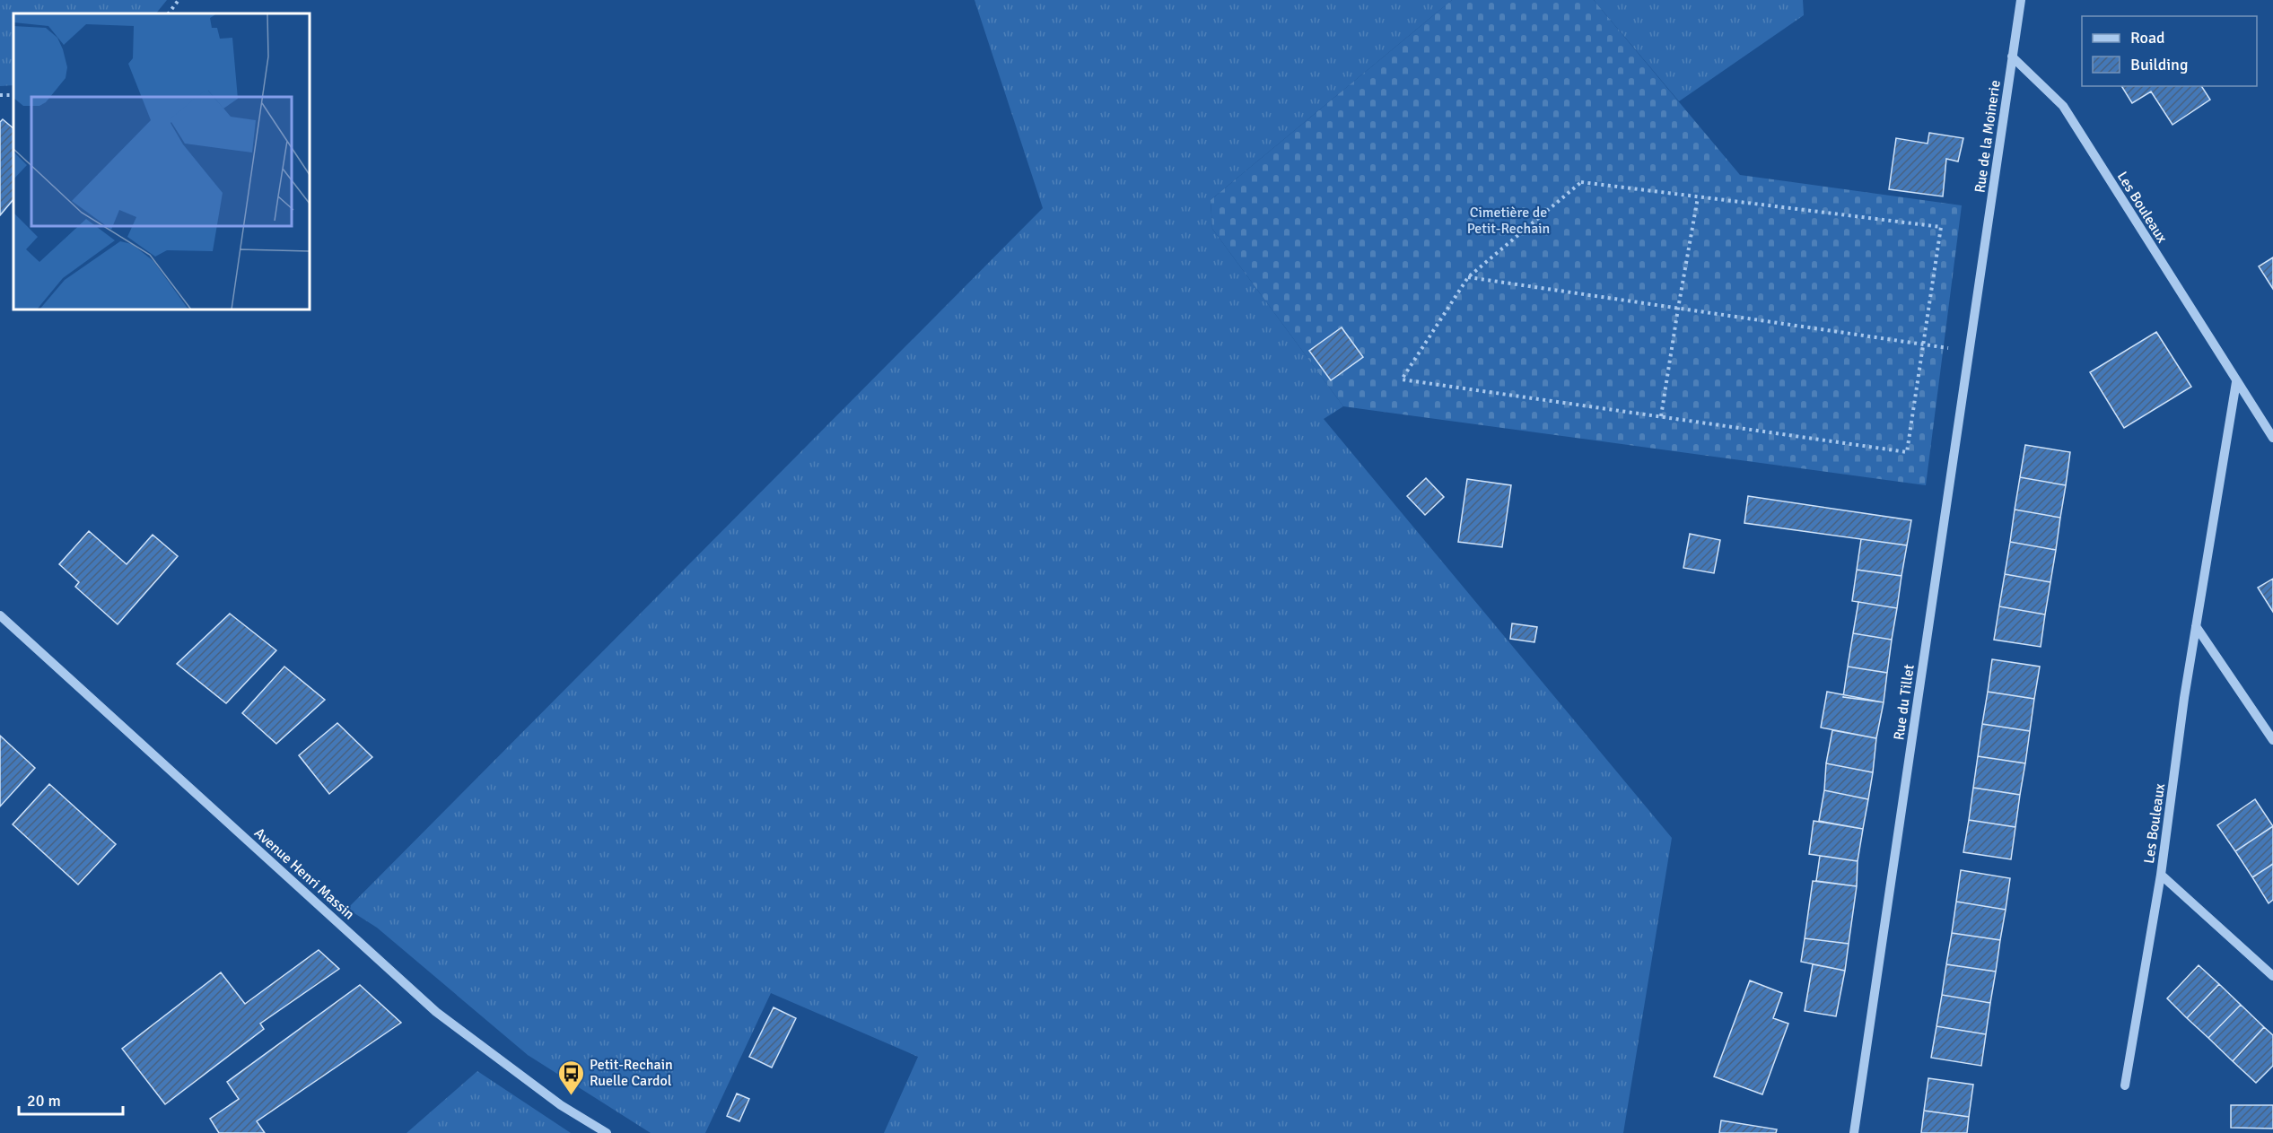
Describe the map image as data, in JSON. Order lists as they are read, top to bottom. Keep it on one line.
{"streets":{"street":["Rue de la Moinerie","Les Bouleaux","Rue du Tillet","Avenue Henri Massin"]},"crossings":[["Rue de la Moinerie","Les Bouleaux"],["Rue de la Moinerie","Rue du Tillet"]],"parks":["Cimetière de Petit-Rechain"],"places":{"bus stop":["Petit-Rechain Ruelle Cardol"]},"legend":["Road","Building"],"scale_bar":"20 m"}
